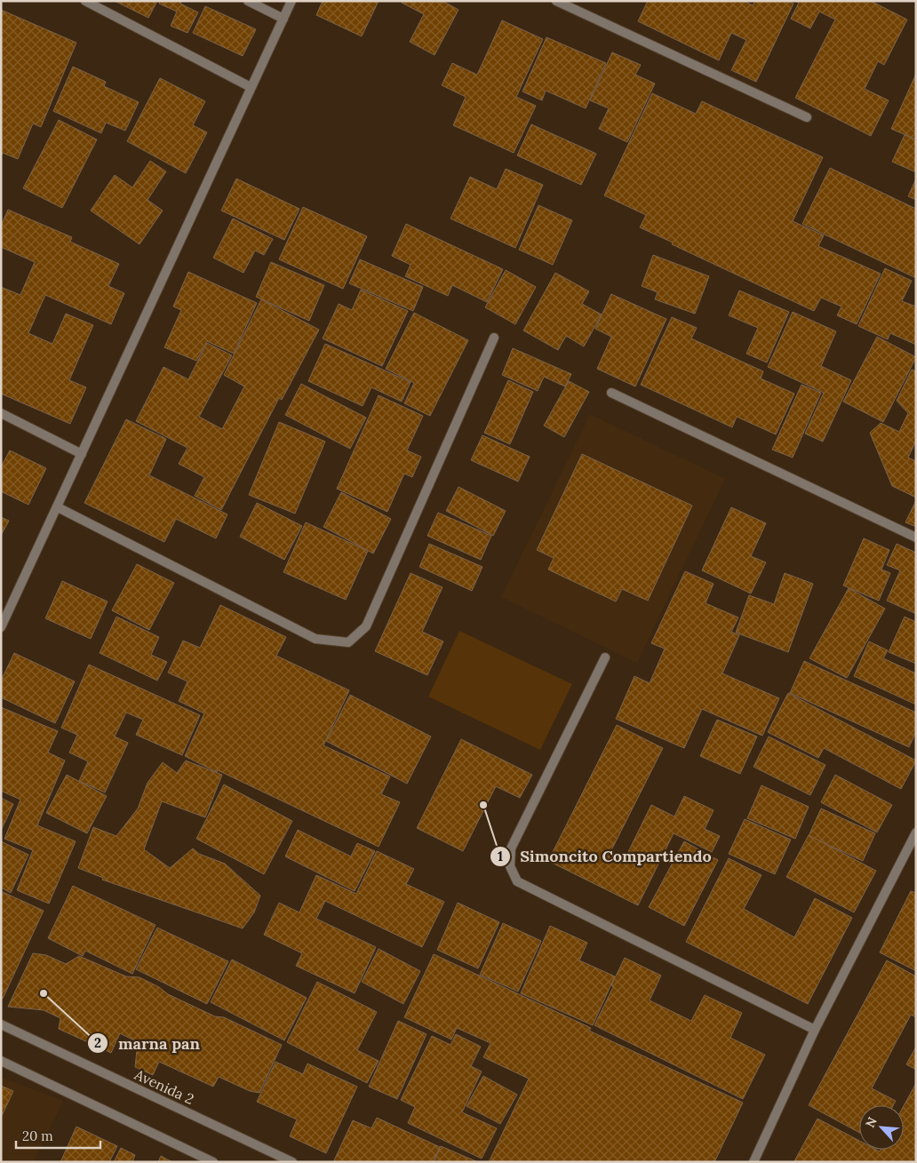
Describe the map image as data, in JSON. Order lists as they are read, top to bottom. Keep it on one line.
{"streets":{"street":["Avenida 2"]},"places":["Simoncito Compartiendo","marna pan"],"scale_bar":"20 m","north":"top left"}
